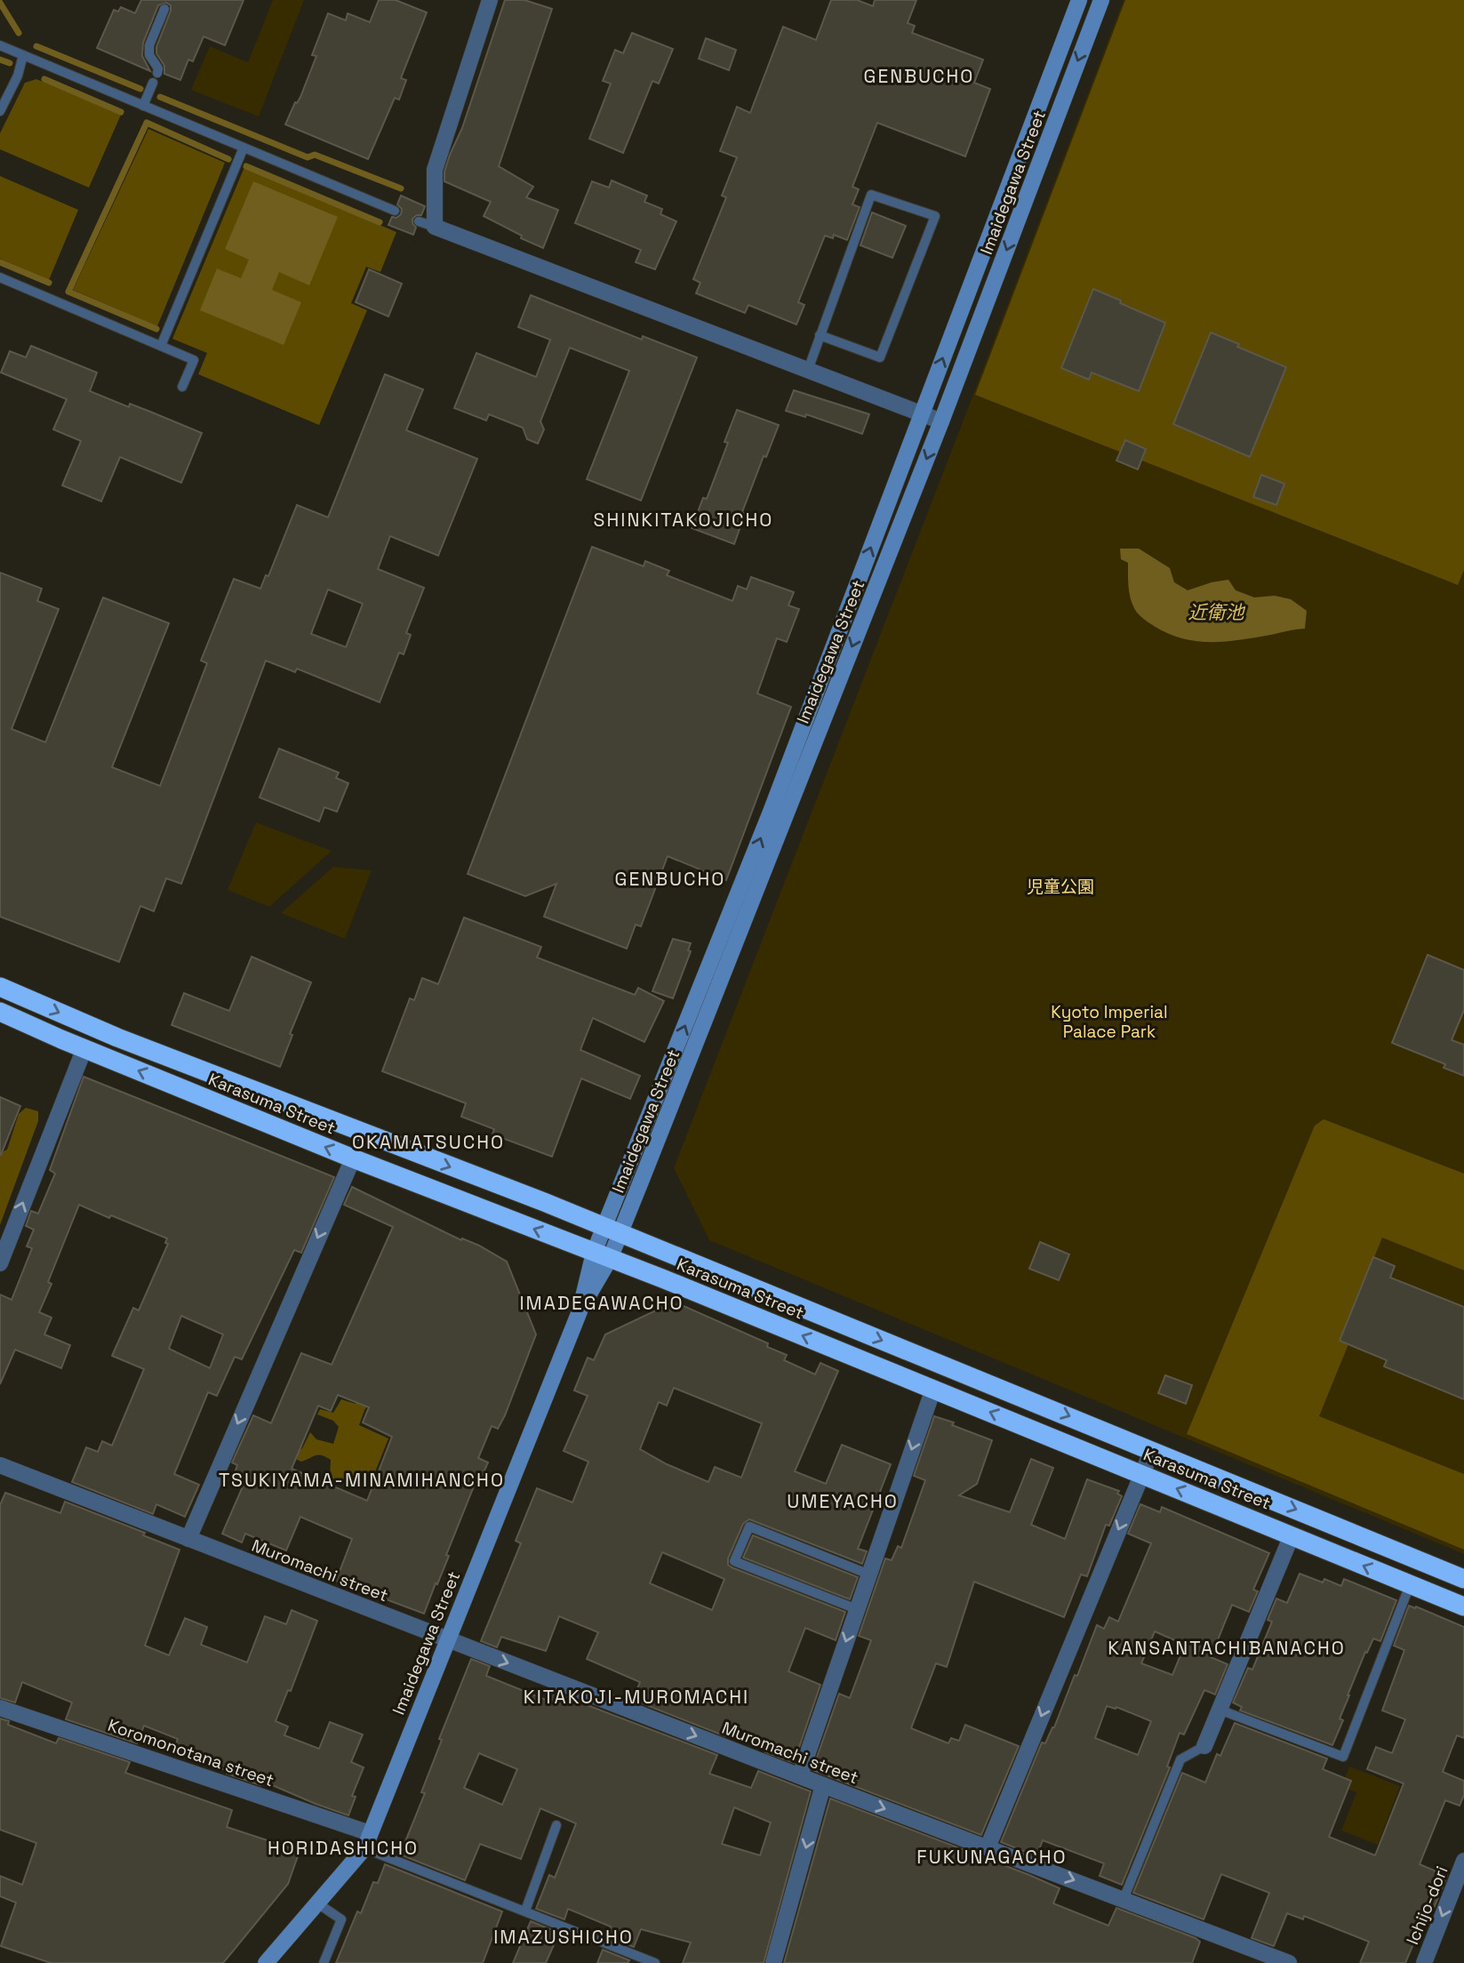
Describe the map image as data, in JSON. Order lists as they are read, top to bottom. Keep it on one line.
{"streets":{"highway":["Karasuma Street"],"main road":["Imaidegawa Street"],"street":["Muromachi street","Koromonotana street","Ichijo-dori"]},"crossings":[["Imaidegawa Street","Karasuma Street"],["Imaidegawa Street","Muromachi street"],["Imaidegawa Street","Koromonotana street"]],"one_way":["Muromachi street","Ichijo-dori"],"districts":["GENBUCHO","SHINKITAKOJICHO","GENBUCHO","OKAMATSUCHO","IMADEGAWACHO","TSUKIYAMA-MINAMIHANCHO","UMEYACHO","KANSANTACHIBANACHO","KITAKOJI-MUROMACHI","HORIDASHICHO","FUKUNAGACHO","IMAZUSHICHO"],"water":["近衛池"],"parks":["児童公園","Kyoto Imperial Palace Park"]}
